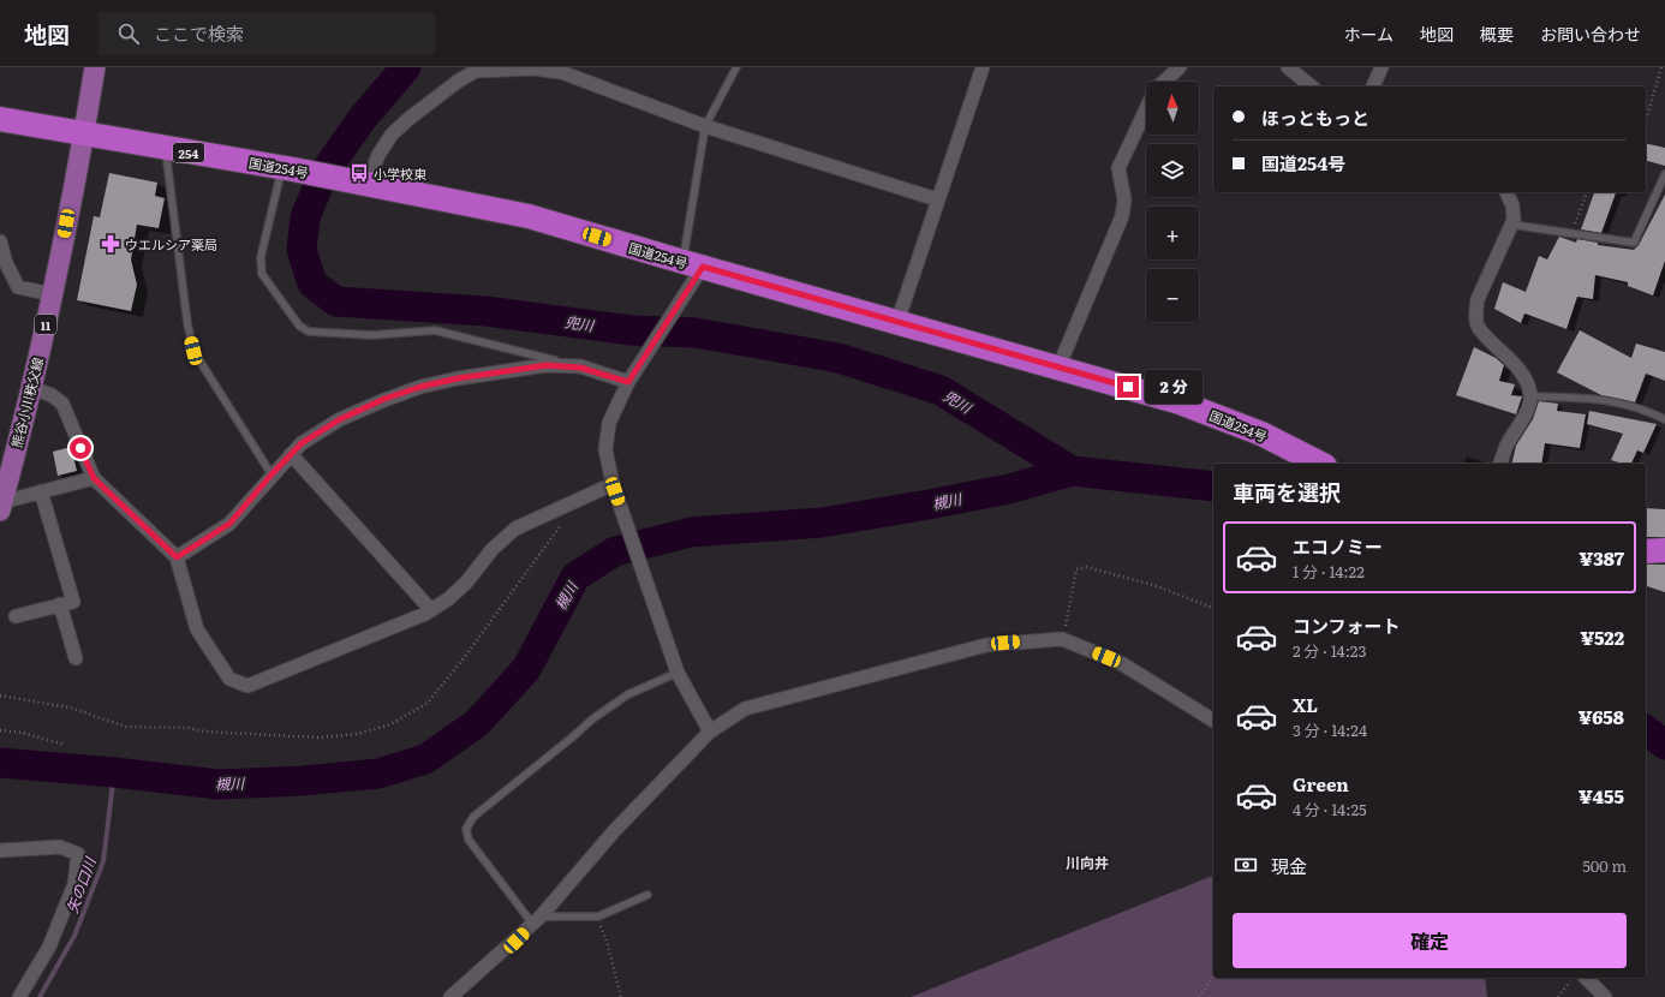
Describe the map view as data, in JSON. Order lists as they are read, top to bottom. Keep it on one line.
{"streets":{"highway":["254","国道254号"],"main road":["11","熊谷小川秩父線"]},"crossings":[["国道254号","熊谷小川秩父線"]],"districts":["川向井"],"water":["兜川","槻川","矢の口川"],"places":{"bus stop":["小学校東"],"pharmacy":["ウエルシア薬局"]},"north":"top","page":{"header":"地図","search":"ここで検索","nav":["ホーム","地図","概要","お問い合わせ"],"map_buttons":["+","−"],"banner":["ほっともっと","国道254号"],"bubble":"2 分","heading":"車両を選択","list":[{"name":"エコノミー","note":"1 分 · 14:22","value":"¥387"},{"name":"コンフォート","note":"2 分 · 14:23","value":"¥522"},{"name":"XL","note":"3 分 · 14:24","value":"¥658"},{"name":"Green","note":"4 分 · 14:25","value":"¥455"}],"pay":["現金","500 m"],"buttons":"確定"}}
